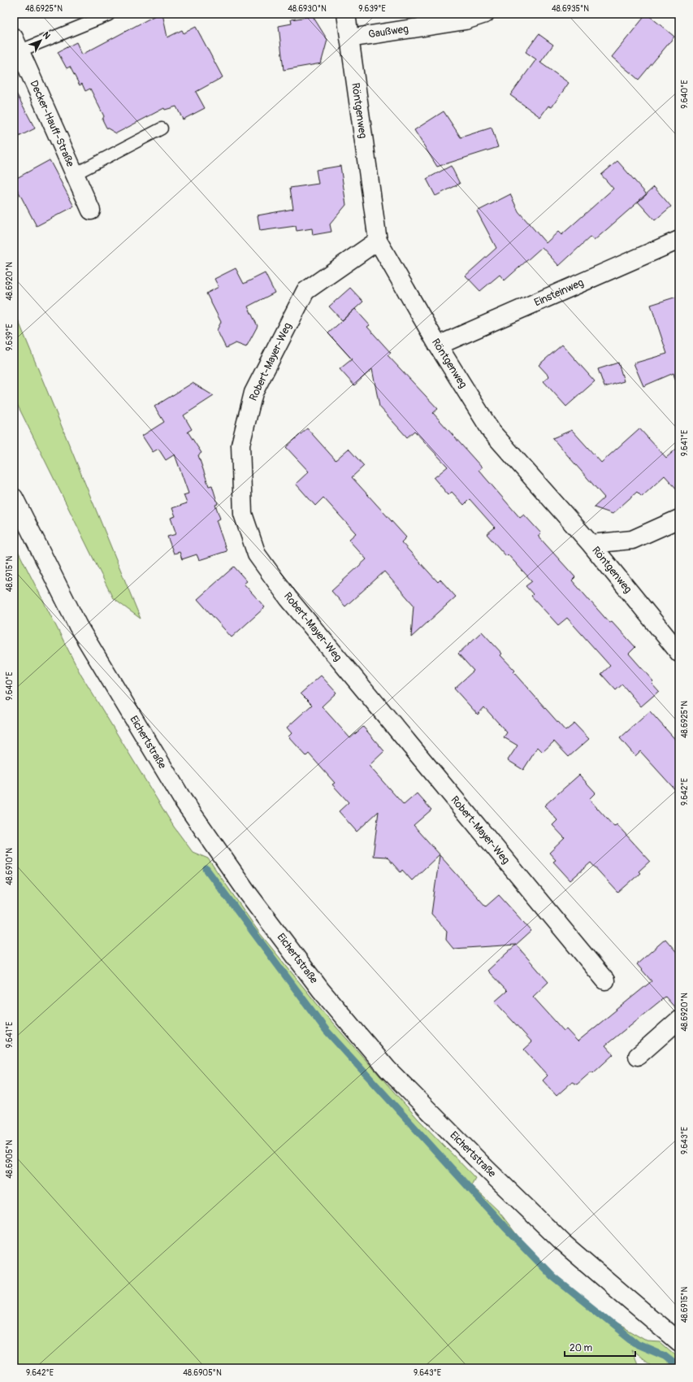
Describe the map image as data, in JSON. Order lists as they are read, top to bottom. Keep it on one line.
{"streets":{"street":["Gaußweg","Röntgenweg","Decker-Hauff-Straße","Einsteinweg","Robert-Mayer-Weg","Eichertstraße"]},"crossings":[["Gaußweg","Röntgenweg"],["Röntgenweg","Einsteinweg"],["Röntgenweg","Robert-Mayer-Weg"]],"scale_bar":"20 m","north":"top right","coordinates":["48.6925°N","48.6930°N","9.639°E","48.6935°N","9.640°E","48.6920°N","9.641°E","48.6915°N","9.642°E","48.6910°N","9.643°E","48.6905°N"]}
